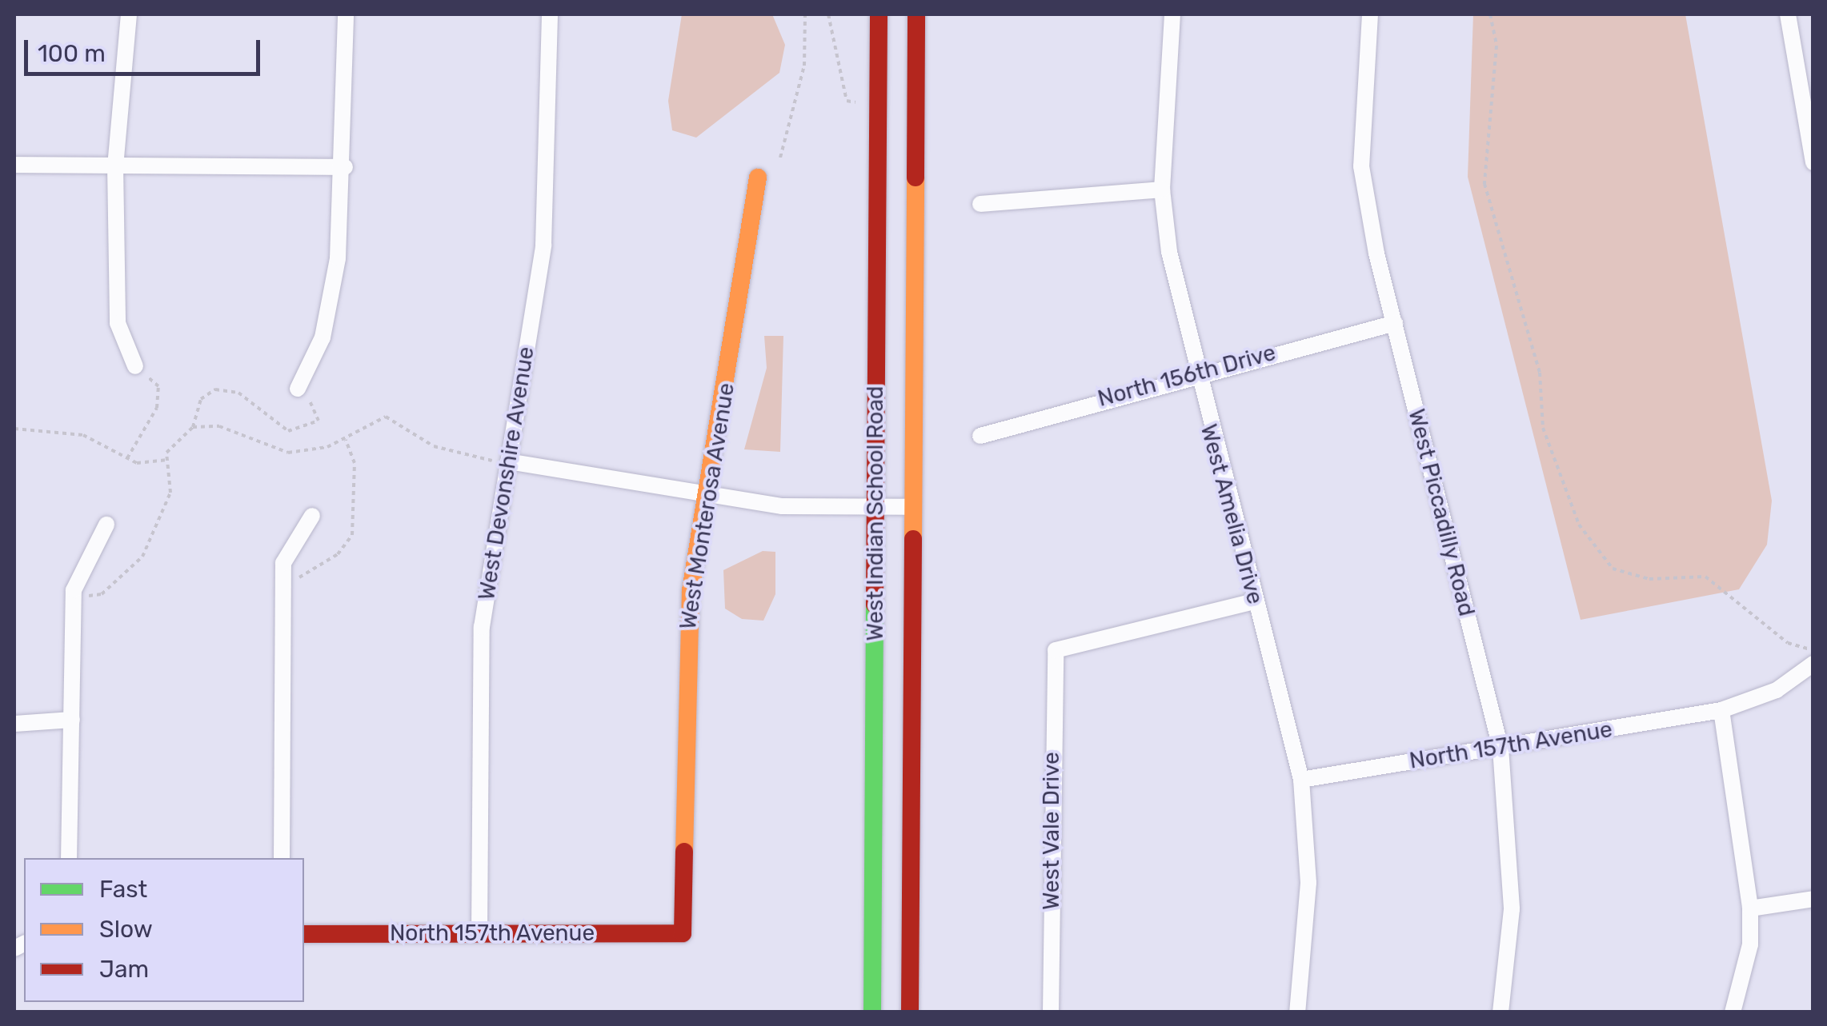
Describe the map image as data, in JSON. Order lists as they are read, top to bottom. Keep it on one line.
{"streets":{"main road":["West Monterosa Avenue","West Indian School Road","North 157th Avenue"],"street":["North 156th Drive","West Devonshire Avenue","West Piccadilly Road","West Amelia Drive","West Vale Drive"]},"crossings":[["North 156th Drive","West Piccadilly Road"],["North 156th Drive","West Amelia Drive"],["West Devonshire Avenue","North 157th Avenue"],["West Monterosa Avenue","North 157th Avenue"],["West Piccadilly Road","North 157th Avenue"],["West Amelia Drive","North 157th Avenue"],["West Amelia Drive","West Vale Drive"]],"legend":["Fast","Slow","Jam"],"scale_bar":"100 m"}
